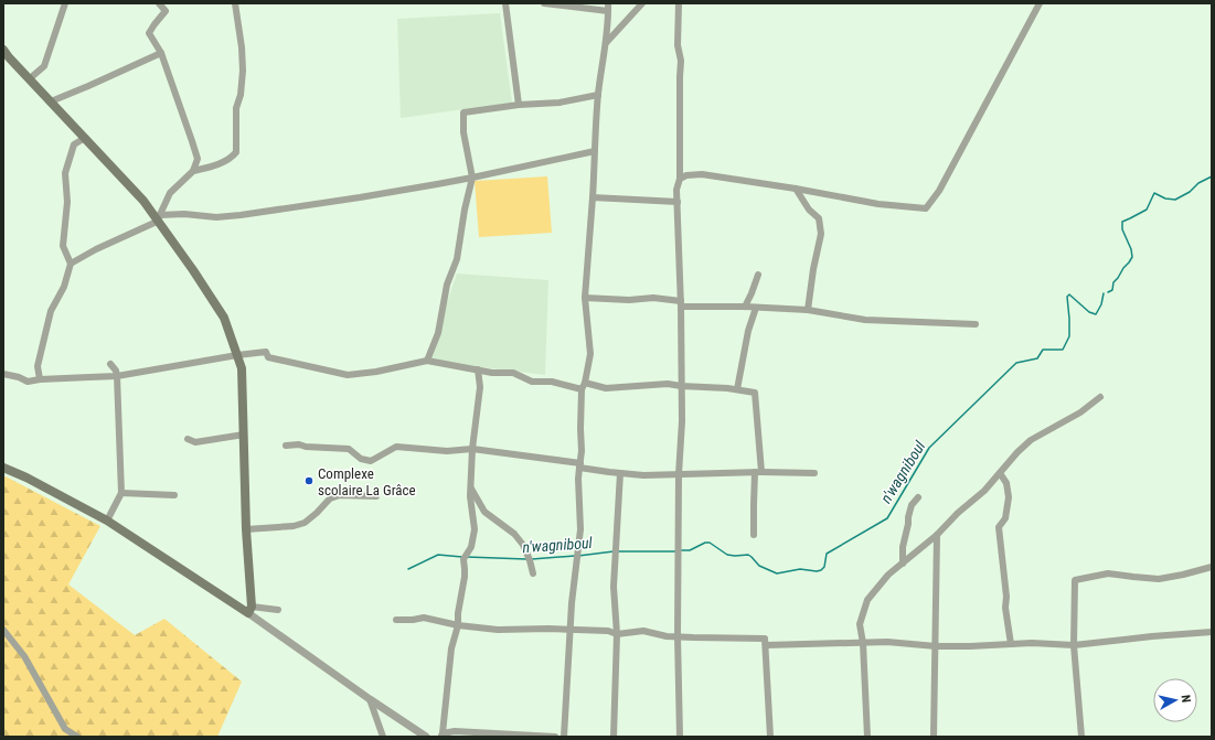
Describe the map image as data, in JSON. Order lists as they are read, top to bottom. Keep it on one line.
{"water":["n'wagniboul"],"places":["Complexe scolaire La Grâce"],"north":"right"}
